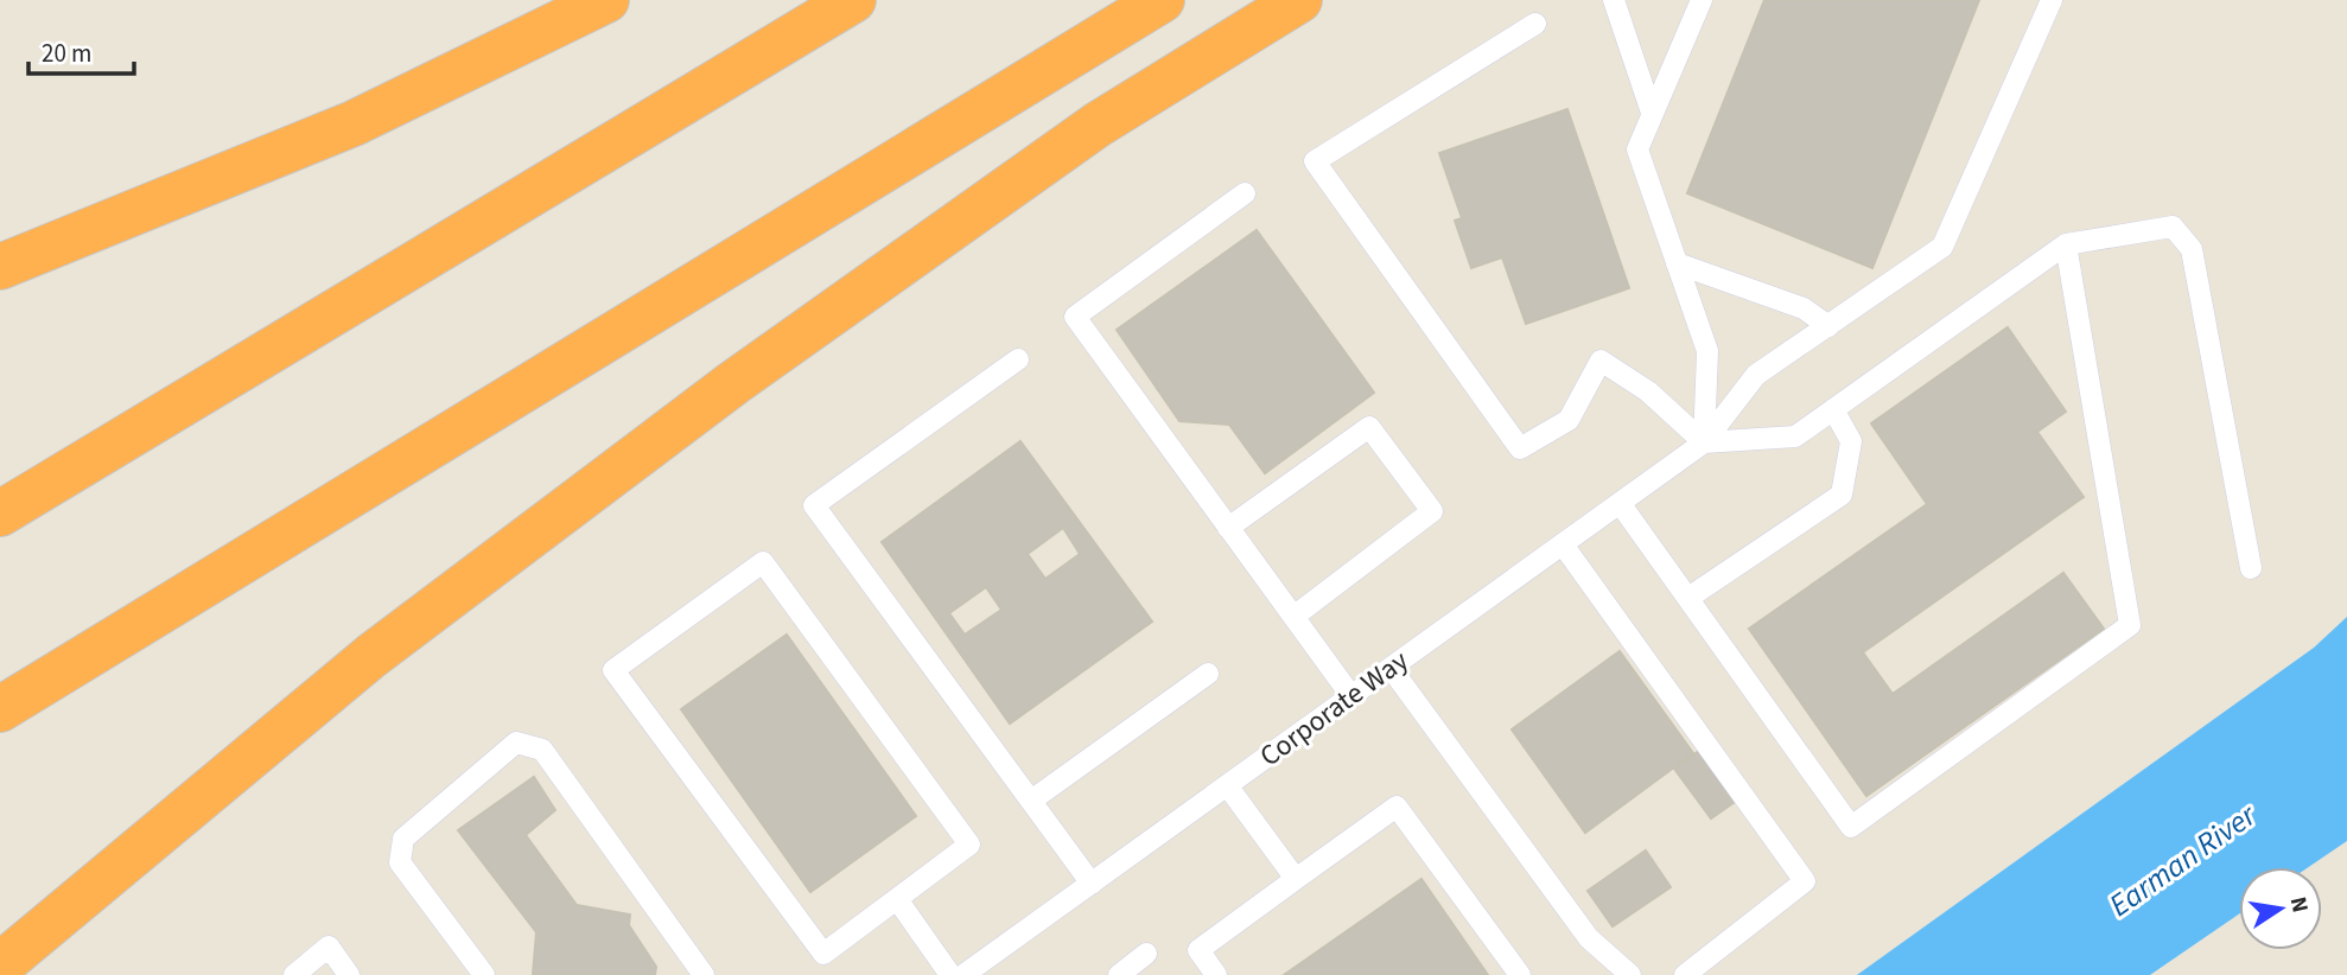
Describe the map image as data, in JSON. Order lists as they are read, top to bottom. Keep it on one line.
{"streets":{"lane":["Corporate Way"]},"water":["Earman River"],"scale_bar":"20 m","north":"right"}
